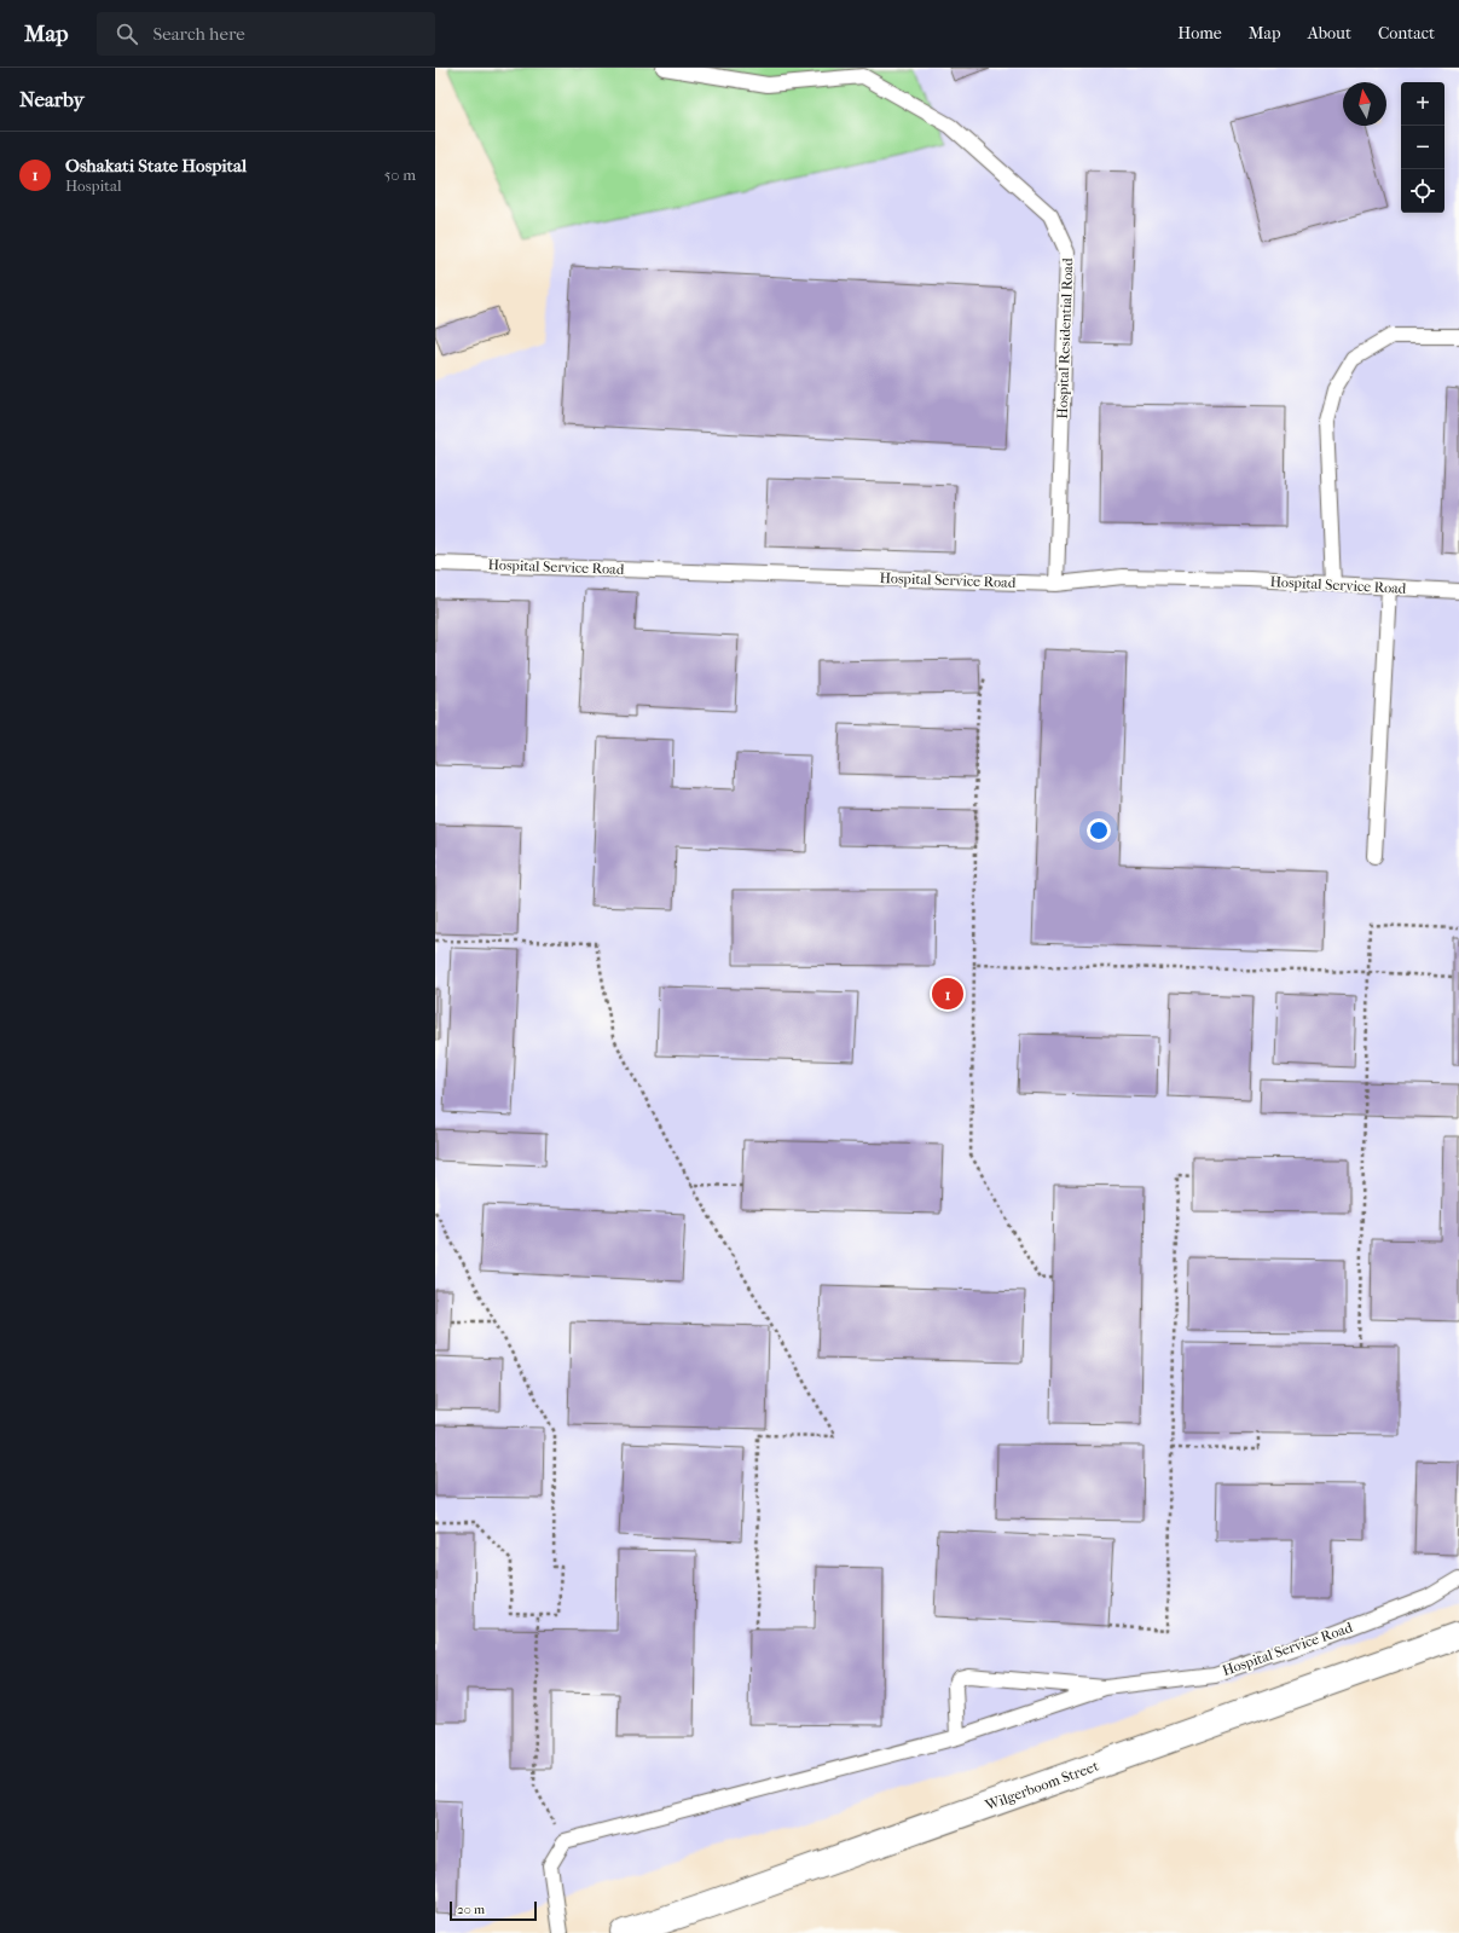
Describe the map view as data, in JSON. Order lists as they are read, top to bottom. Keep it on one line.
{"streets":{"street":["Wilgerboom Street"],"lane":["Hospital Residential Road","Hospital Service Road"]},"crossings":[["Hospital Residential Road","Hospital Service Road"]],"scale_bar":"20 m","north":"top","page":{"header":"Map","search":"Search here","nav":["Home","Map","About","Contact"],"heading":"Nearby","map_buttons":["+","−"],"list":[{"mark":"1","name":"Oshakati State Hospital","note":"Hospital","value":"50 m"}],"pins":"1","scale":"20 m"}}
